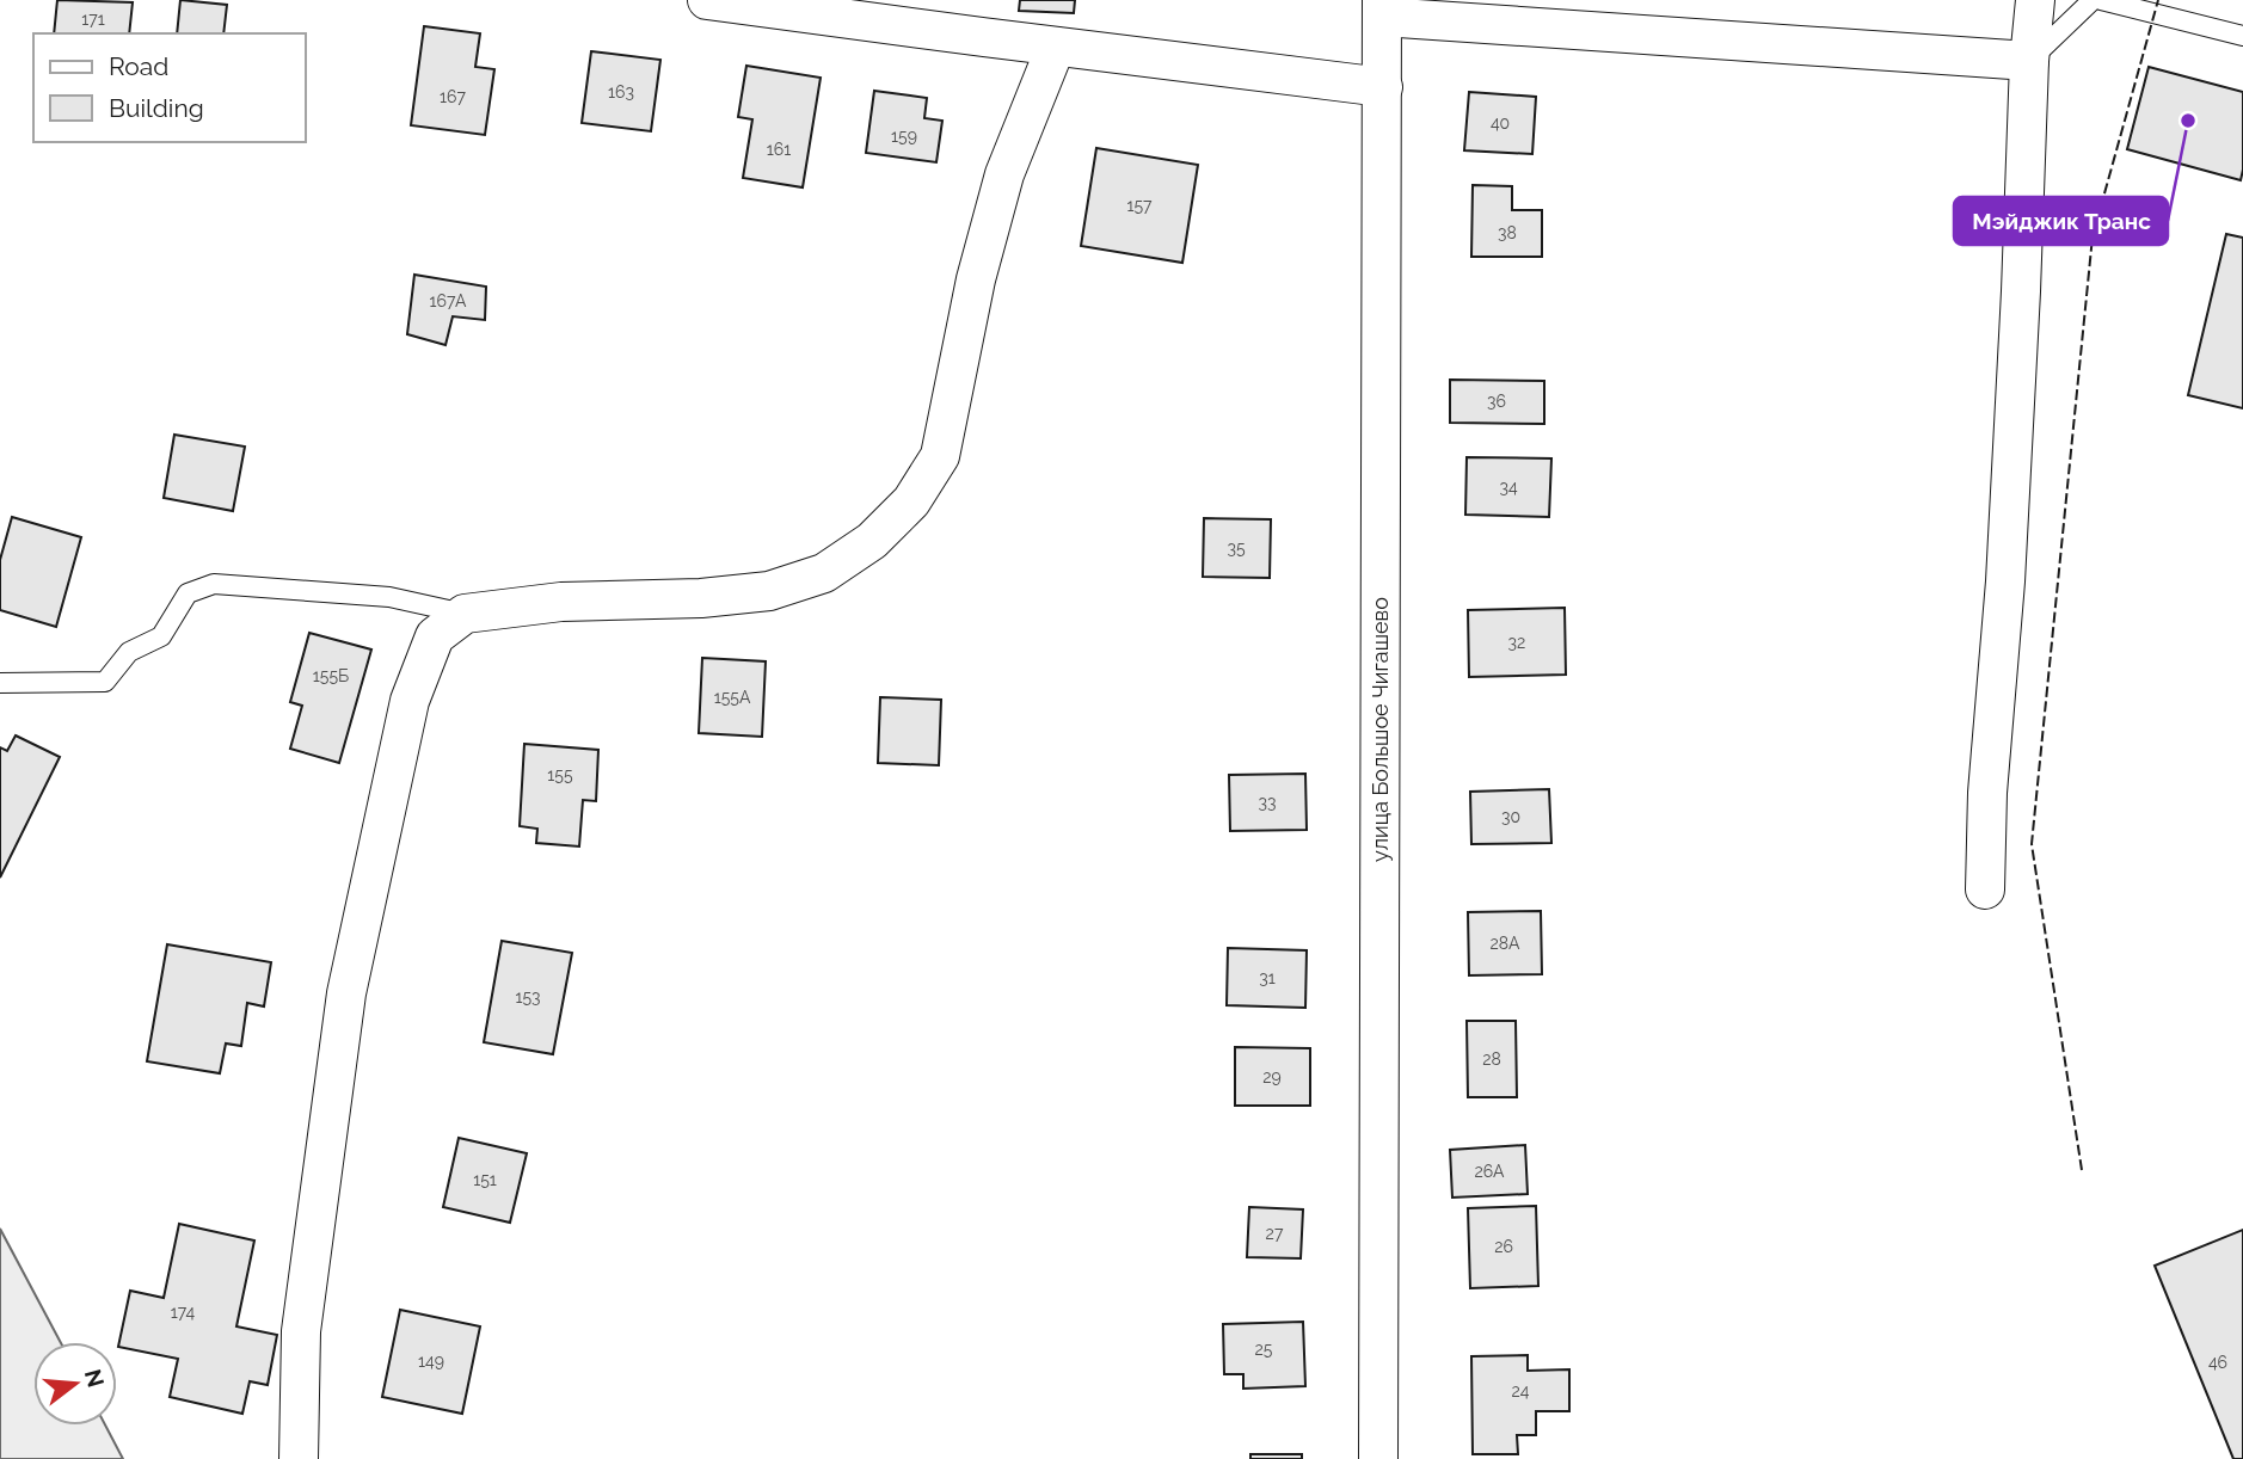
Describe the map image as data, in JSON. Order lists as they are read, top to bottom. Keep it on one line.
{"streets":{"street":["улица Большое Чигашево"]},"places":["Мэйджик Транс"],"house_numbers":["171","163","167","40","159","161","157","38","167А","36","34","35","32","155Б","155А","155","33","30","28А","31","153","28","29","26А","151","27","26","174","25","149","46","24"],"legend":["Road","Building"],"north":"right"}
